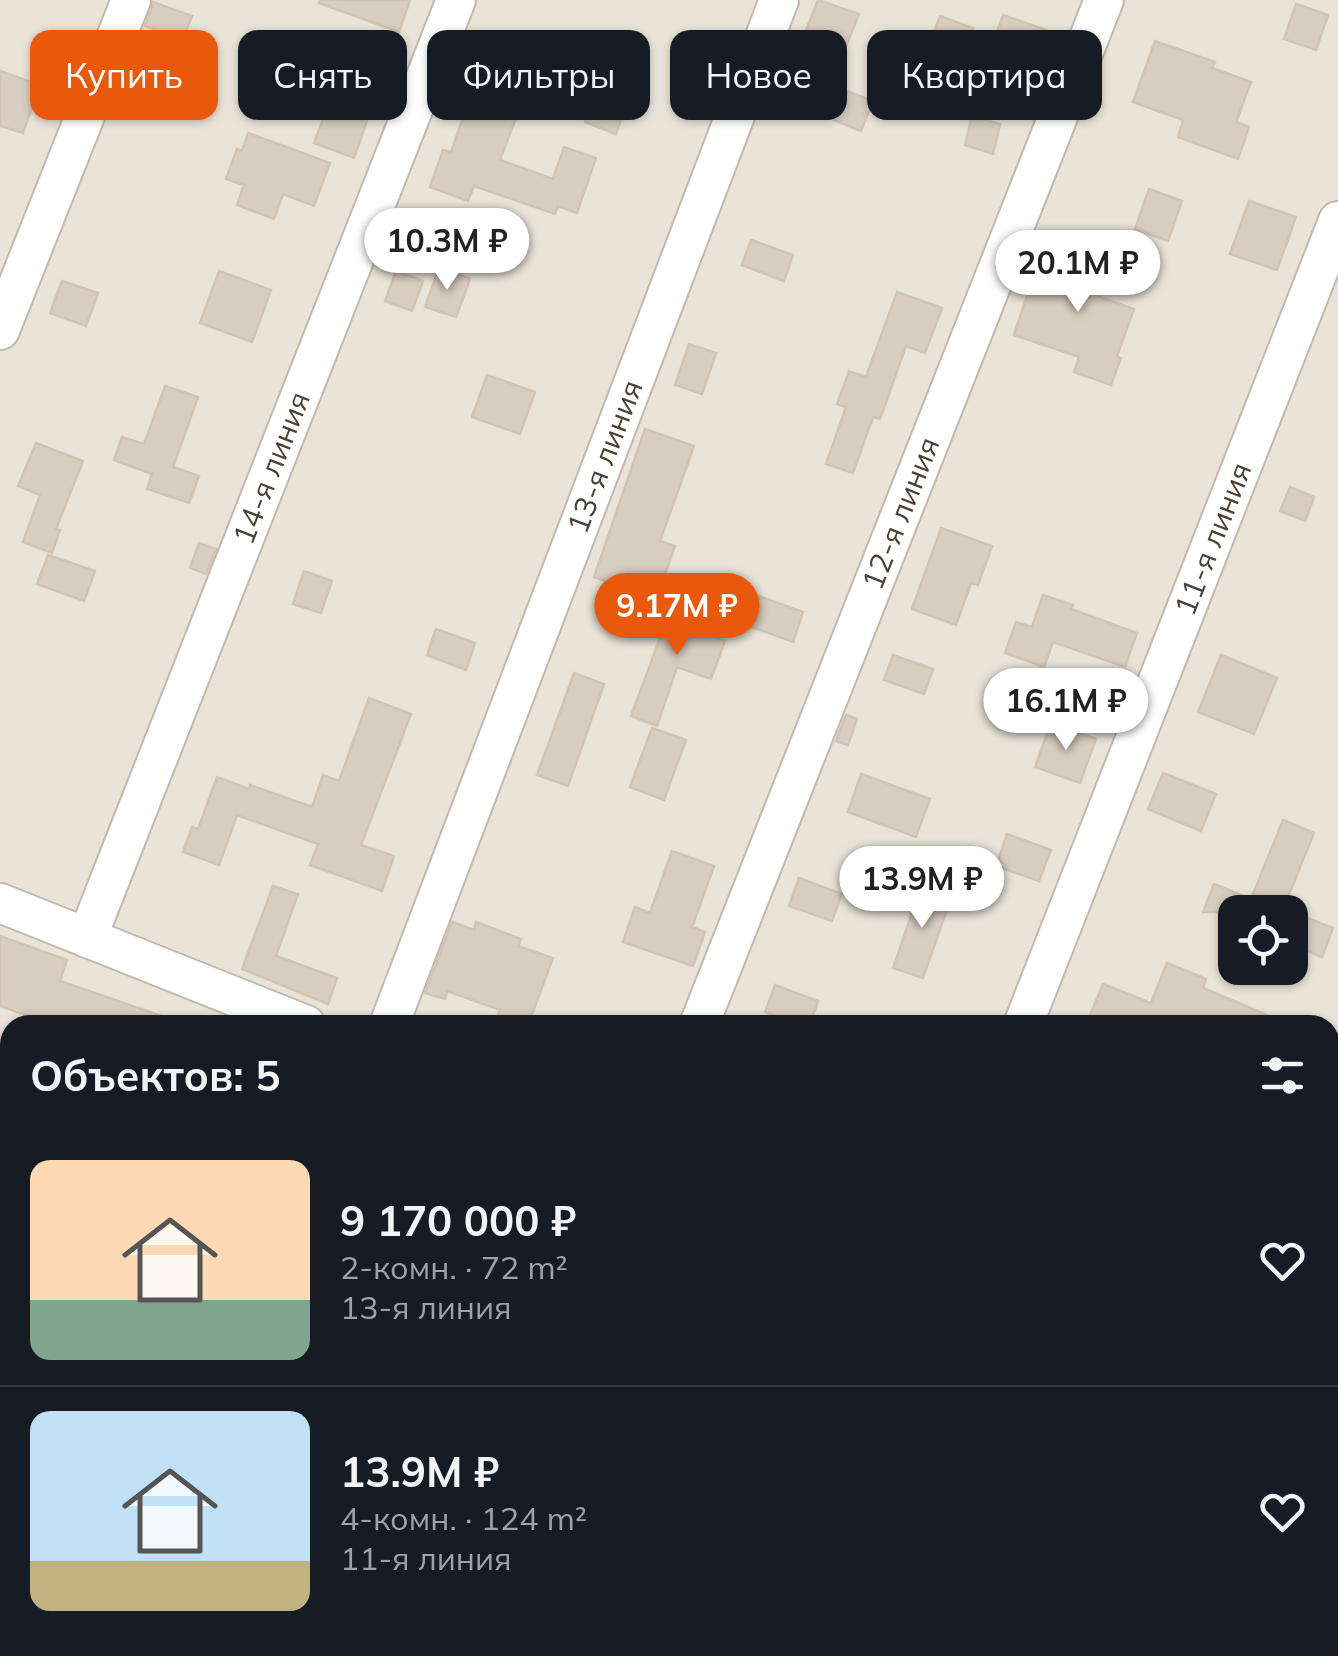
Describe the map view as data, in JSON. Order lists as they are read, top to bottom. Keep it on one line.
{"streets":{"street":["13-я линия","14-я линия","12-я линия","11-я линия"]},"page":{"chip":["Купить","Снять","Фильтры","Новое","Квартира"],"price":["10.3M ₽","20.1M ₽","9.17M ₽","16.1M ₽","13.9M ₽"],"heading":"Объектов: 5","list":[{"name":"9 170 000 ₽","note":"2-комн. · 72 m² · 13-я линия"},{"name":"13.9M ₽","note":"4-комн. · 124 m² · 11-я линия"}]}}
